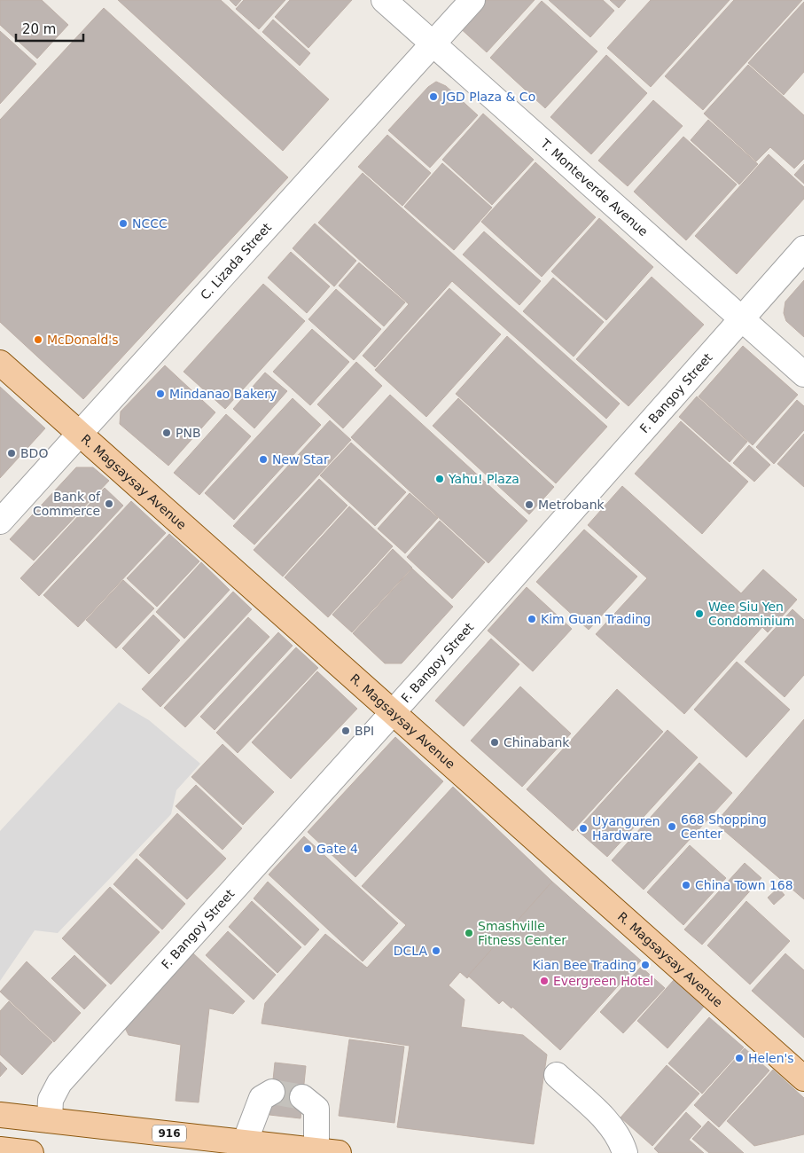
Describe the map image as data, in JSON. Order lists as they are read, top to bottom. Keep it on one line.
{"streets":{"main road":["R. Magsaysay Avenue","916"],"street":["T. Monteverde Avenue","C. Lizada Street","F. Bangoy Street"]},"crossings":[["T. Monteverde Avenue","C. Lizada Street"],["T. Monteverde Avenue","F. Bangoy Street"],["C. Lizada Street","R. Magsaysay Avenue"],["F. Bangoy Street","R. Magsaysay Avenue"],["F. Bangoy Street","916"]],"places":["JGD Plaza & Co","NCCC","McDonald's","Mindanao Bakery","PNB","BDO","New Star","Yahu! Plaza","Bank of Commerce","Metrobank","Wee Siu Yen Condominium","Kim Guan Trading","BPI","Chinabank","668 Shopping Center","Uyanguren Hardware","Gate 4","China Town 168","Smashville Fitness Center","DCLA","Kian Bee Trading","Evergreen Hotel","Helen's"],"scale_bar":"20 m"}
